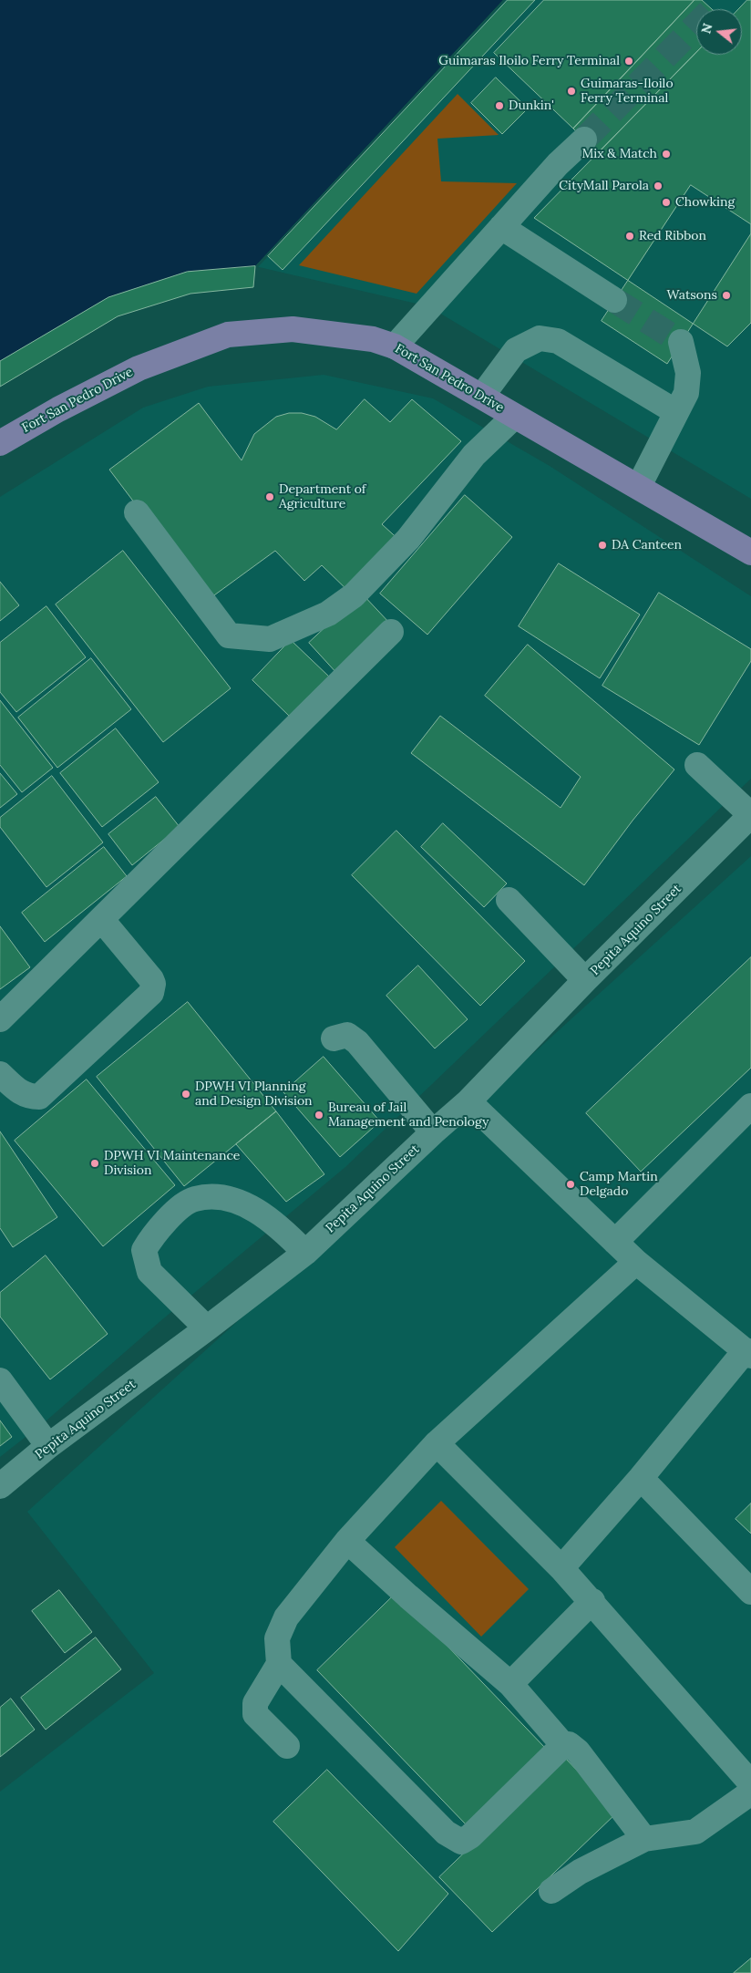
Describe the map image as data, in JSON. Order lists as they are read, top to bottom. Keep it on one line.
{"streets":{"main road":["Fort San Pedro Drive"],"street":["Pepita Aquino Street"]},"places":["Guimaras Iloilo Ferry Terminal","Guimaras-Iloilo Ferry Terminal","Dunkin'","Mix & Match","CityMall Parola","Chowking","Red Ribbon","Watsons","Department of Agriculture","DA Canteen","DPWH VI Planning and Design Division","Bureau of Jail Management and Penology","DPWH VI Maintenance Division","Camp Martin Delgado"],"north":"left"}
